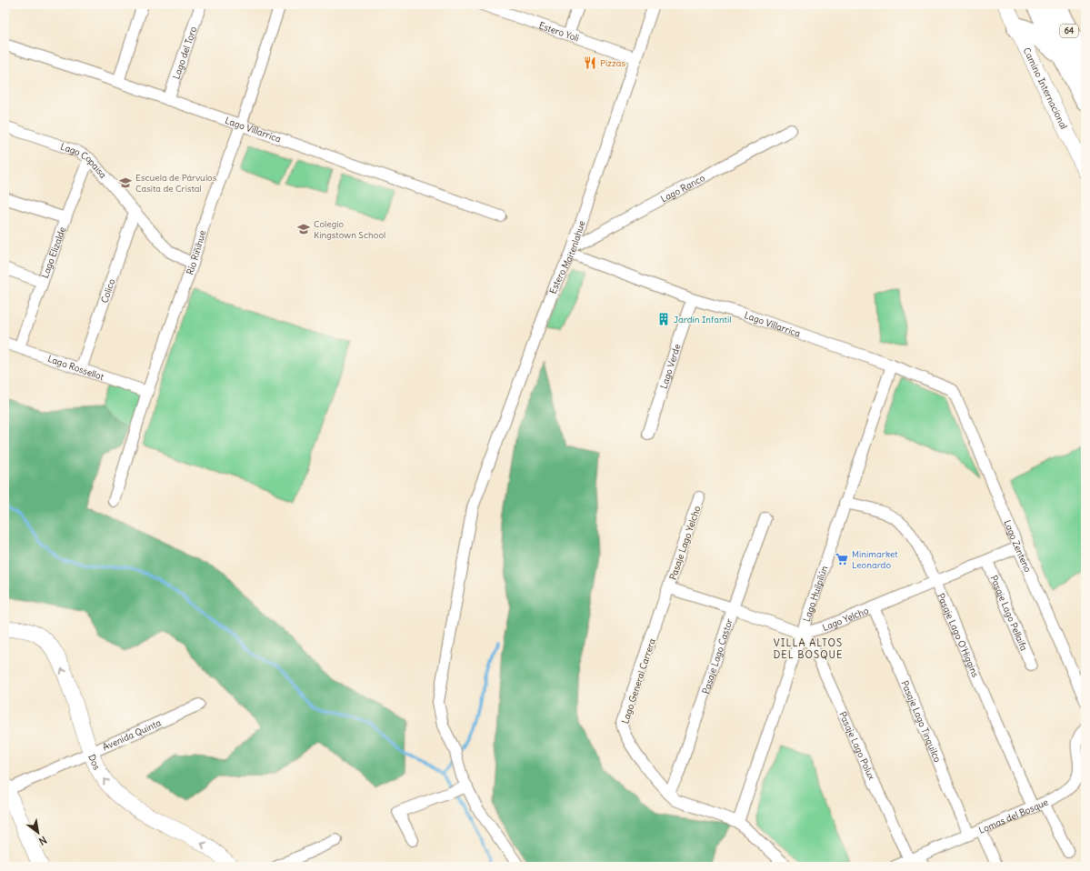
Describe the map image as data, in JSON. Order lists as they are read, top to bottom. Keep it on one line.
{"streets":{"highway":["64"],"street":["Estero Yoli","Lago del Toro","Camino Internacional","Lago Villarrica","Lago Copaisa","Lago Ranco","Lago Elizalde","Río Riñihue","Estero Maitenlahue","Colico","Lago Verde","Lago Rossellot","Pasaje Lago Yelcho","Lago Zenteno","Lago Huilpilún","Pasaje Lago Pellaifa","Lago Yelcho","Pasaje Lago O'Higgins","Pasaje Lago Castor","Lago General Carrera","Pasaje Lago Tinquilco","Avenida Quinta","Pasaje Lago Polux","Dos","Lomas del Bosque"]},"crossings":[["Estero Yoli","Estero Maitenlahue"],["Lago del Toro","Lago Villarrica"],["Lago Villarrica","Lago Ranco"],["Lago Villarrica","Río Riñihue"],["Lago Villarrica","Estero Maitenlahue"],["Lago Villarrica","Lago Verde"],["Lago Villarrica","Lago Zenteno"],["Lago Villarrica","Lago Huilpilún"],["Lago Copaisa","Lago Elizalde"],["Lago Copaisa","Río Riñihue"],["Lago Copaisa","Colico"],["Lago Ranco","Estero Maitenlahue"],["Lago Elizalde","Lago Rossellot"],["Río Riñihue","Lago Rossellot"],["Colico","Lago Rossellot"],["Pasaje Lago Yelcho","Lago General Carrera"],["Lago Zenteno","Lago Yelcho"],["Lago Huilpilún","Lago Yelcho"],["Lago Huilpilún","Pasaje Lago O'Higgins"],["Lago Huilpilún","Lago General Carrera"],["Lago Huilpilún","Pasaje Lago Polux"],["Pasaje Lago Pellaifa","Lago Yelcho"],["Lago Yelcho","Pasaje Lago O'Higgins"],["Lago Yelcho","Pasaje Lago Tinquilco"],["Lago Yelcho","Pasaje Lago Polux"],["Pasaje Lago O'Higgins","Lomas del Bosque"],["Pasaje Lago Castor","Lago General Carrera"],["Pasaje Lago Tinquilco","Lomas del Bosque"],["Avenida Quinta","Dos"],["Pasaje Lago Polux","Lomas del Bosque"]],"one_way":["Dos"],"districts":["VILLA ALTOS DEL BOSQUE"],"places":{"restaurant":["Pizzas"],"school or university":["Escuela de Párvulos Casita de Cristal","Colegio Kingstown School"],"building":["Jardín Infantil"],"supermarket":["Minimarket Leonardo"]},"north":"bottom right"}
